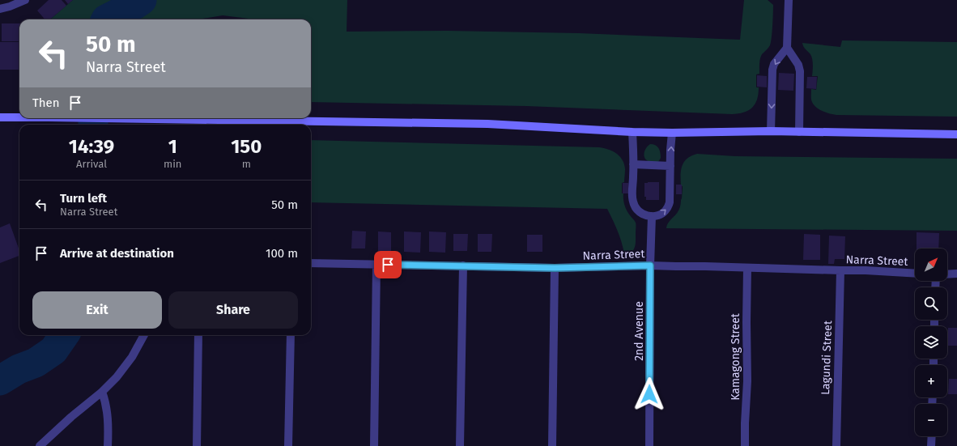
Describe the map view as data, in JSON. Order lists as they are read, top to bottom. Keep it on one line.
{"streets":{"street":["Narra Street","2nd Avenue","Kamagong Street","Lagundi Street"]},"crossings":[["Narra Street","2nd Avenue"],["Narra Street","Kamagong Street"],["Narra Street","Lagundi Street"]],"north":"top right","page":{"turn":["50 m","Narra Street"],"then":"Then","eta":["14:39","Arrival","1","min","150","m"],"list":[{"name":"Turn left","note":"Narra Street","value":"50 m"},{"name":"Arrive at destination","value":"100 m"}],"map_buttons":["+","−"],"buttons":["Exit","Share"]}}
